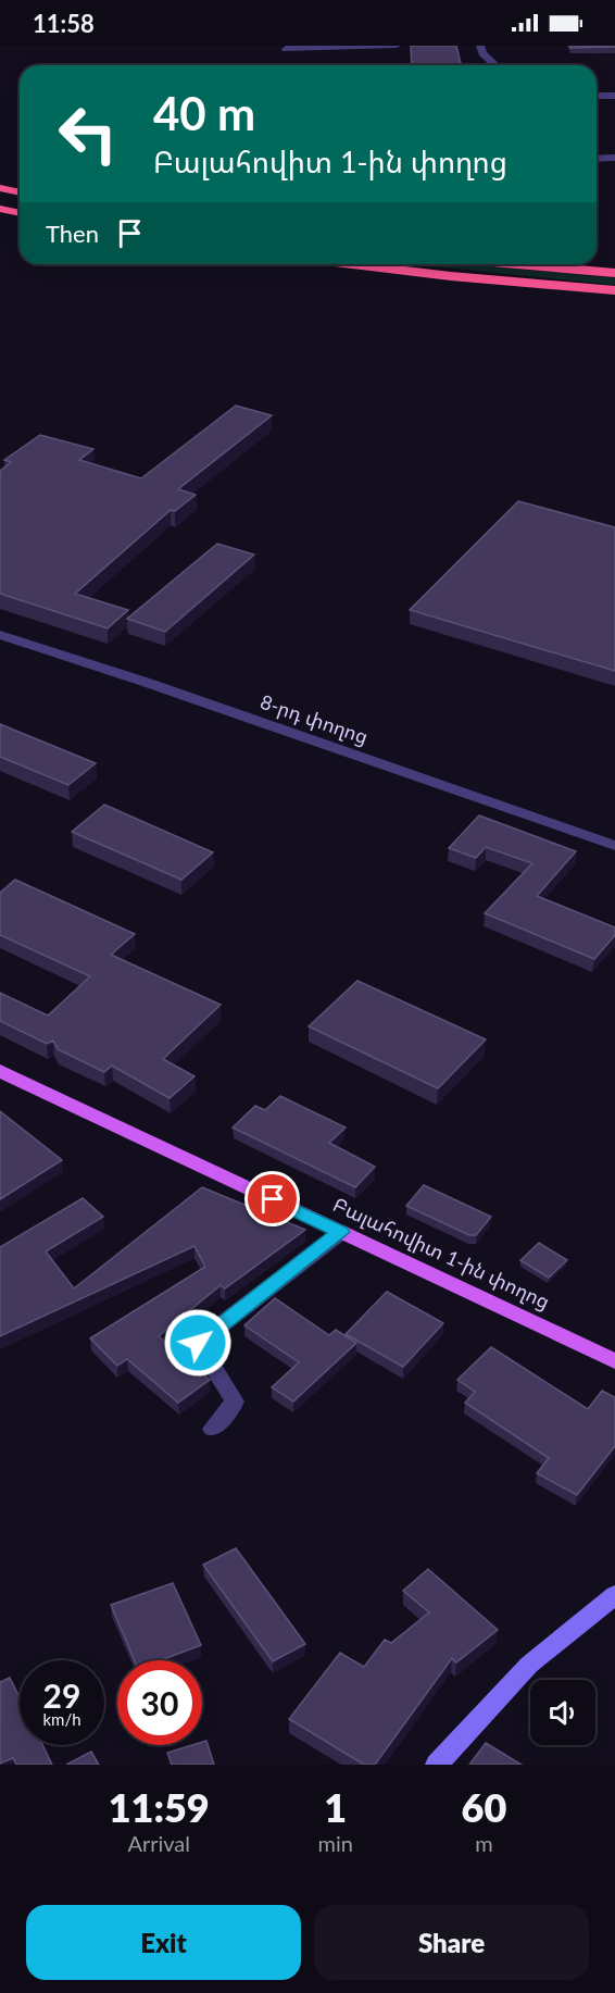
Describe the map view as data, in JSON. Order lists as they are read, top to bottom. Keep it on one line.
{"streets":{"main road":["Բալահովիտ 1-ին փողոց"],"street":["8-րդ փողոց"]},"page":{"status":"11:58","turn":["40 m","Բալահովիտ 1-ին փողոց"],"then":"Then","speed":"29 km/h","limit":"30","eta":["11:59","Arrival","1","min","60","m"],"buttons":["Exit","Share"]}}
